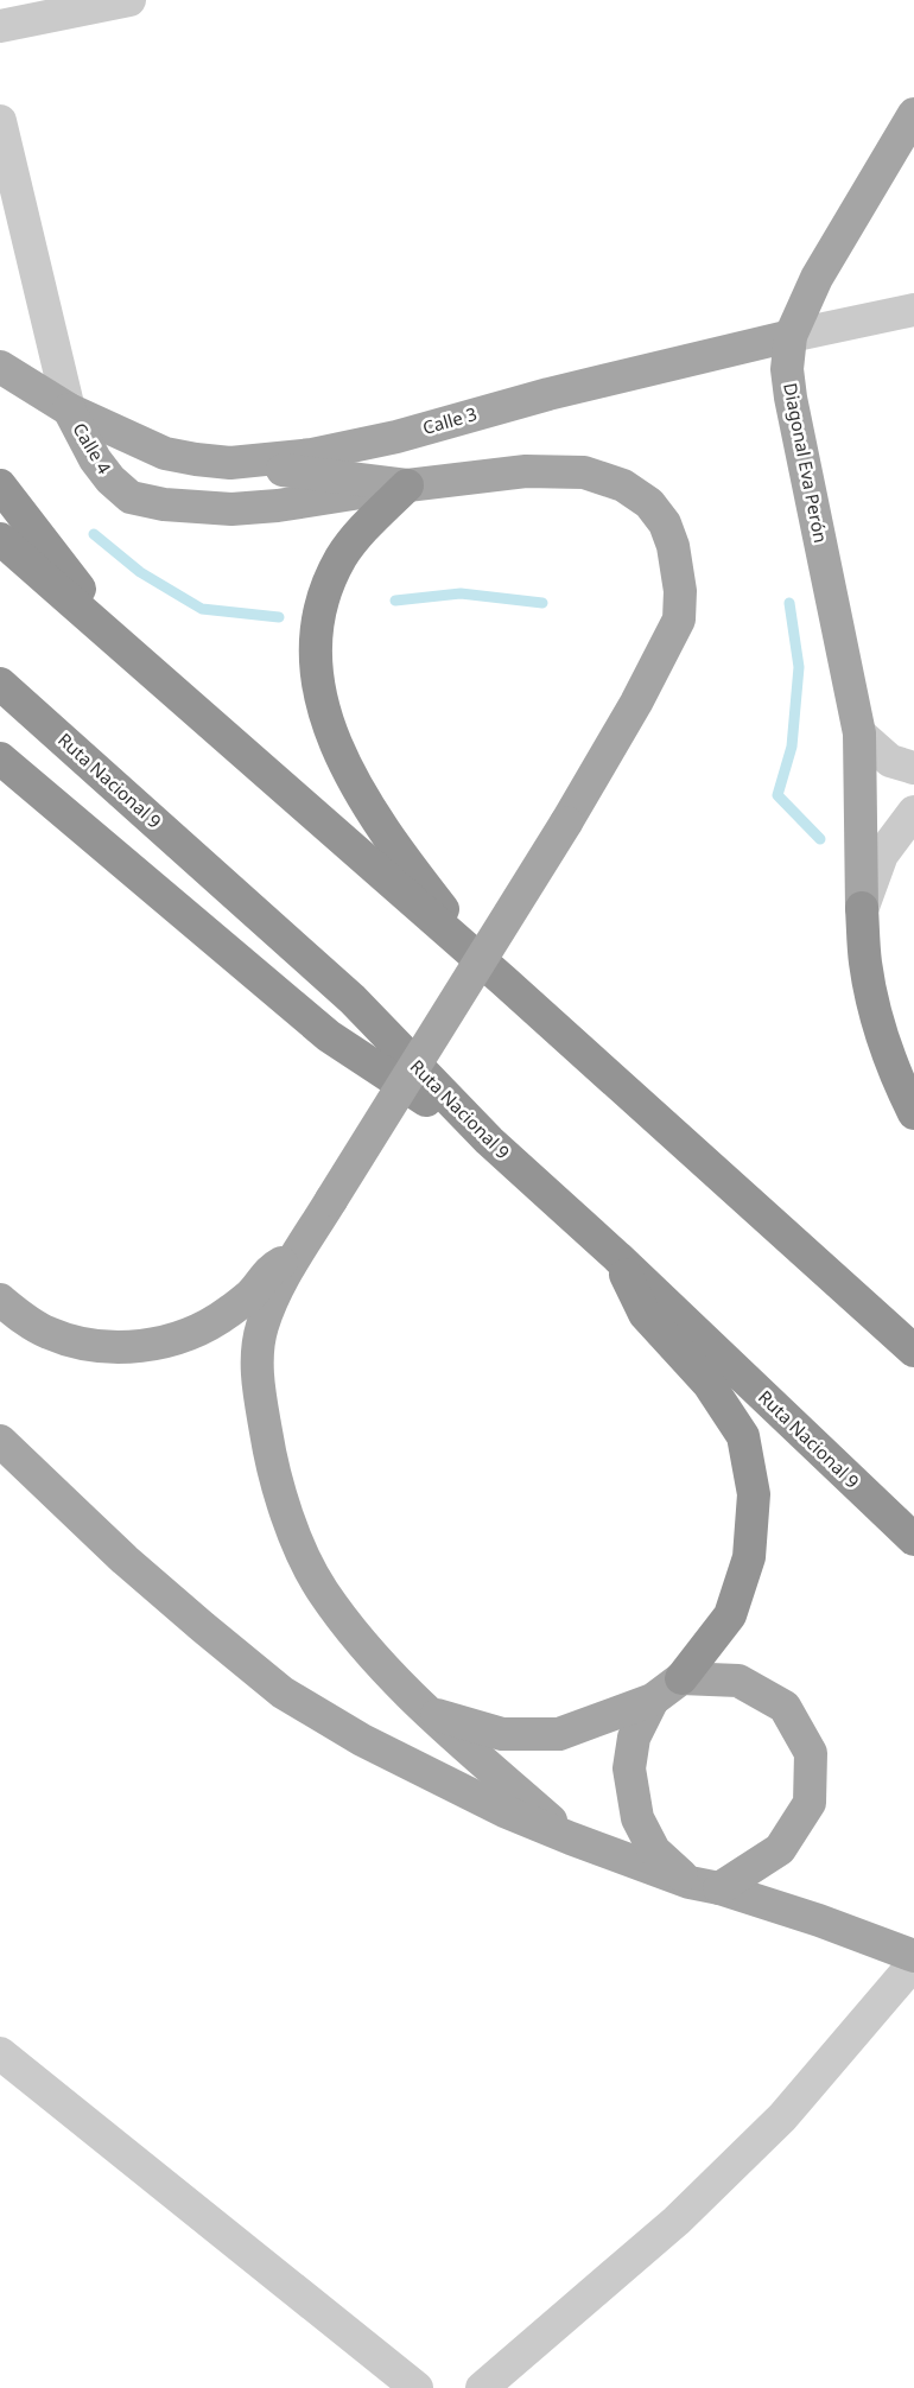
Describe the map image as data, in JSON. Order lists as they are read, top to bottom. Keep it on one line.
{"streets":{"highway":["Ruta Nacional 9"],"main road":["Calle 3","Calle 4","Diagonal Eva Perón"]},"crossings":[["Calle 3","Calle 4"],["Calle 3","Diagonal Eva Perón"]]}
